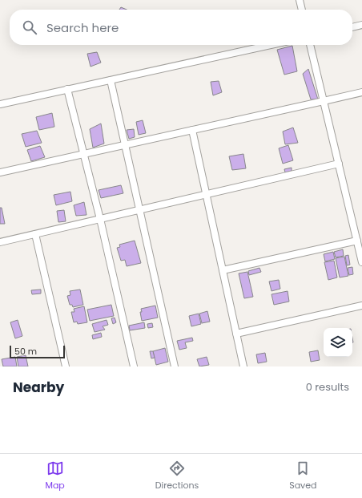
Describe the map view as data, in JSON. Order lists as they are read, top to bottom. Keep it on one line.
{"scale_bar":"50 m","page":{"search":"Search here","scale":"50 m","heading":["Nearby","0 results"],"nav":["Map","Directions","Saved"]}}
